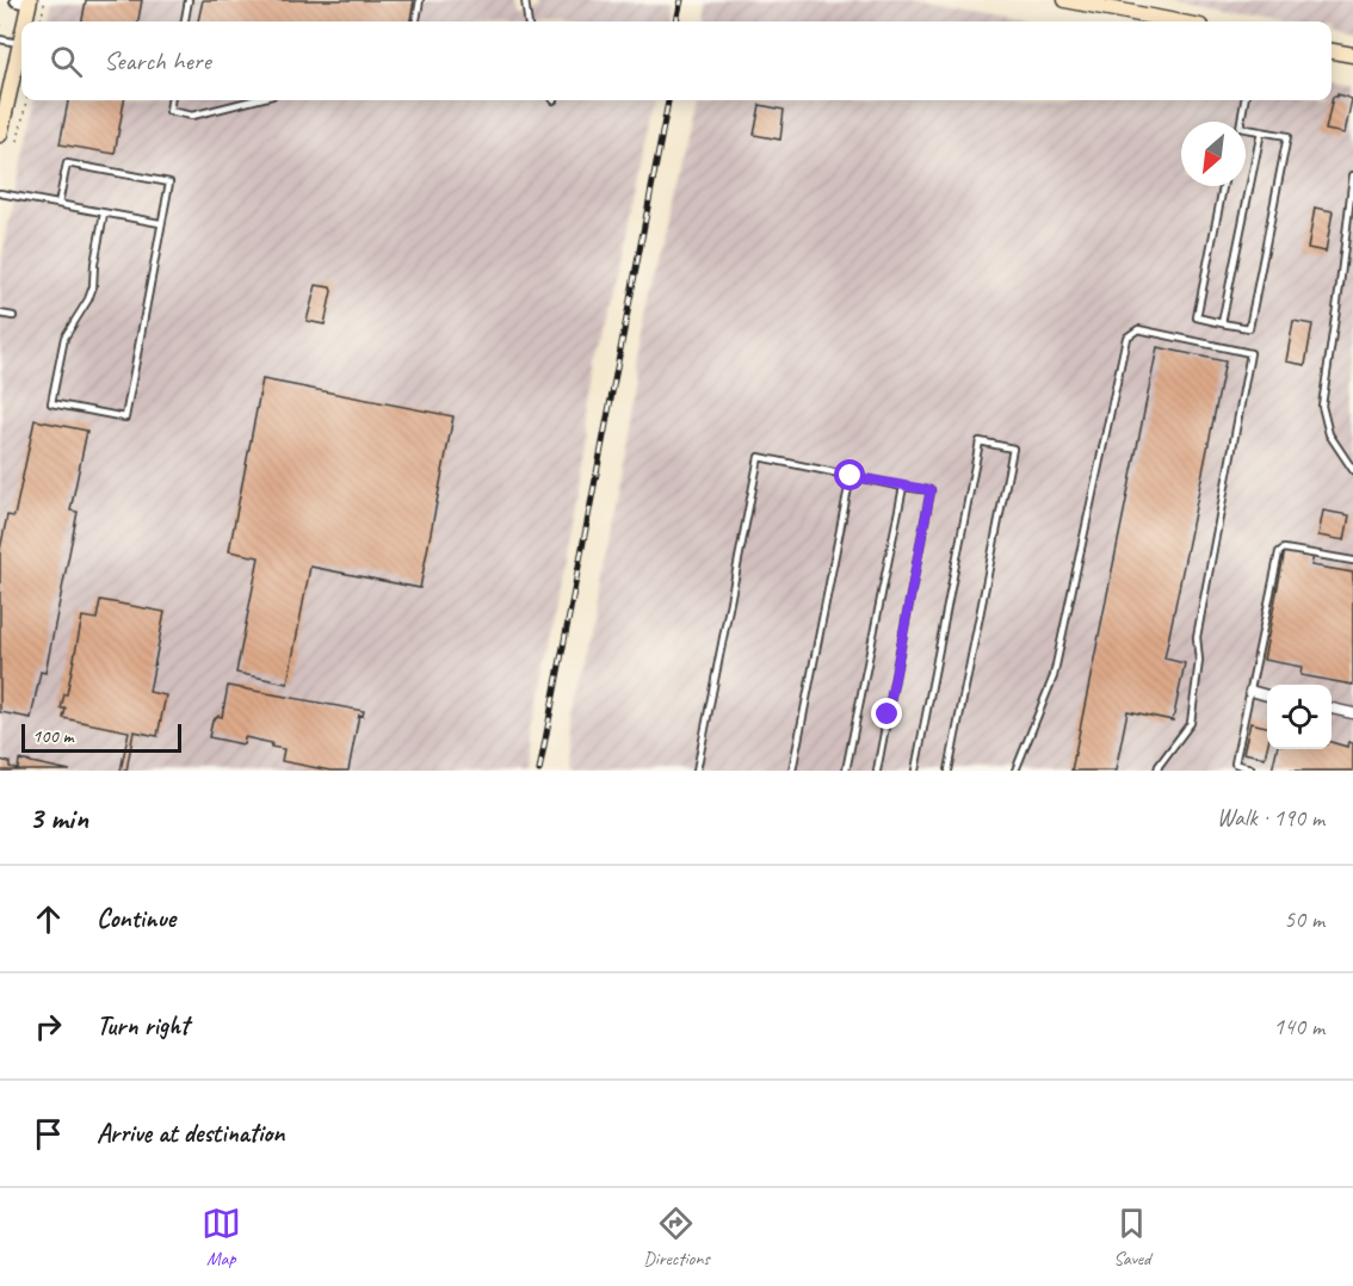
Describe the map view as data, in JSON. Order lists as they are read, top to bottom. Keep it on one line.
{"scale_bar":"100 m","north":"bottom left","page":{"search":"Search here","scale":"100 m","heading":["3 min","Walk · 190 m"],"list":[["Continue","50 m"],["Turn right","140 m"],"Arrive at destination"],"nav":["Map","Directions","Saved"]}}
